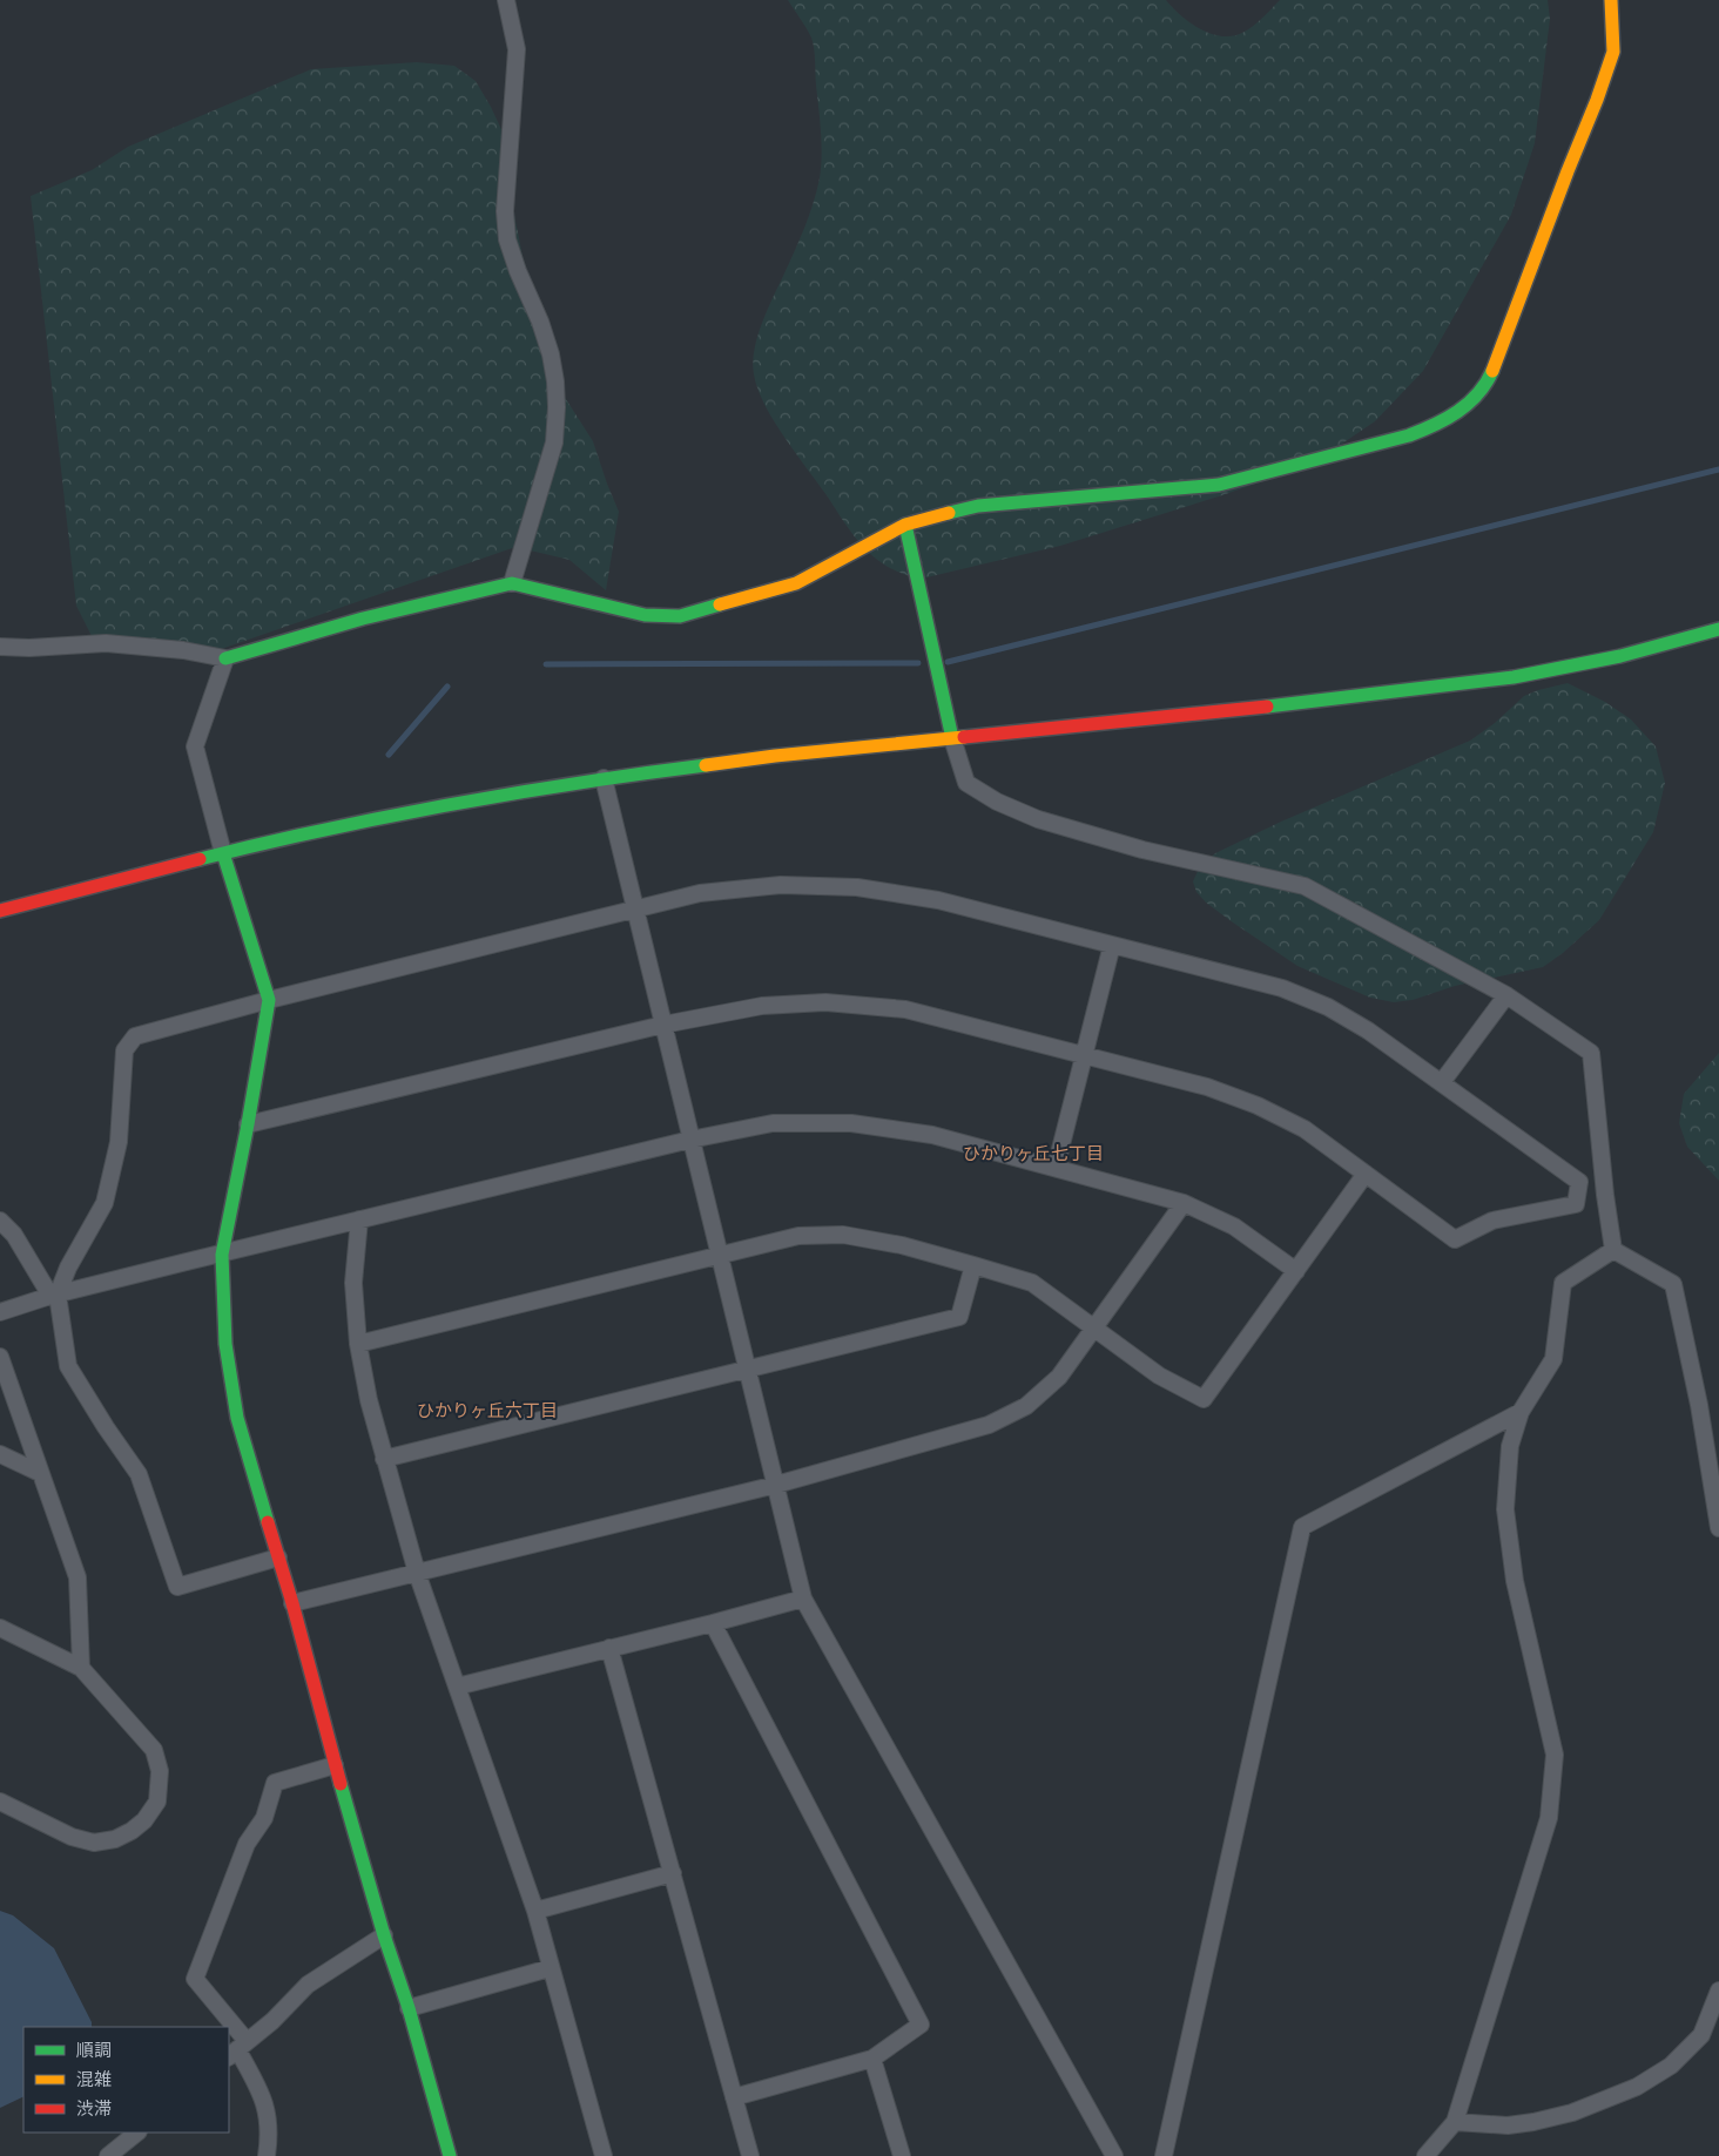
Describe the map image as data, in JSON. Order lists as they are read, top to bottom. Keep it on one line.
{"districts":["ひかりヶ丘七丁目","ひかりヶ丘六丁目"],"legend":["順調","混雑","渋滞"]}
